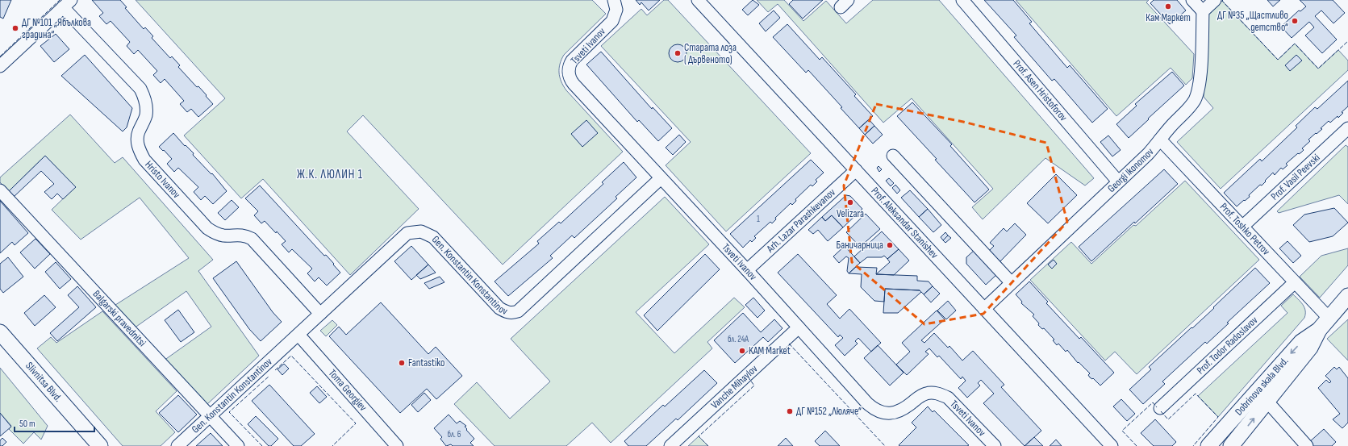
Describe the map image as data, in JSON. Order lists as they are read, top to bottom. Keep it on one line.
{"streets":{"main road":["Slivnitsa Blvd.","Dobrinova skala Blvd."],"street":["Tsveti Ivanov","Prof. Asen Hristoforov","Georgi Ikonomov","Prof. Vasil Peevski","Hristo Ivanov","Arh. Lazar Parashkevanov","Prof. Aleksandar Stanishev","Prof. Toshko Petrov","Gen. Konstantin Konstantinov","Balgarski pravednitsi","Prof. Todor Radoslavov","Vanche Mihaylov","Toma Georgiev"]},"crossings":[["Tsveti Ivanov","Arh. Lazar Parashkevanov"],["Tsveti Ivanov","Gen. Konstantin Konstantinov"],["Tsveti Ivanov","Vanche Mihaylov"],["Prof. Asen Hristoforov","Georgi Ikonomov"],["Georgi Ikonomov","Prof. Aleksandar Stanishev"],["Georgi Ikonomov","Prof. Toshko Petrov"],["Prof. Vasil Peevski","Prof. Toshko Petrov"],["Hristo Ivanov","Gen. Konstantin Konstantinov"],["Arh. Lazar Parashkevanov","Prof. Aleksandar Stanishev"],["Prof. Toshko Petrov","Prof. Todor Radoslavov"],["Prof. Toshko Petrov","Dobrinova skala Blvd."],["Gen. Konstantin Konstantinov","Balgarski pravednitsi"],["Gen. Konstantin Konstantinov","Toma Georgiev"]],"districts":["Ж.К. ЛЮЛИН 1"],"places":["Кам Маркет","ДГ №35 „Щастливо детство“","ДГ №101 „Ябълкова градина“","Старата лоза ( Дървеното)","Velizara","Баничарница","KAM Market","Fantastiko","ДГ №152 „Люляче“"],"house_numbers":["1","бл. 24А","бл. 6"],"scale_bar":"50 m"}
